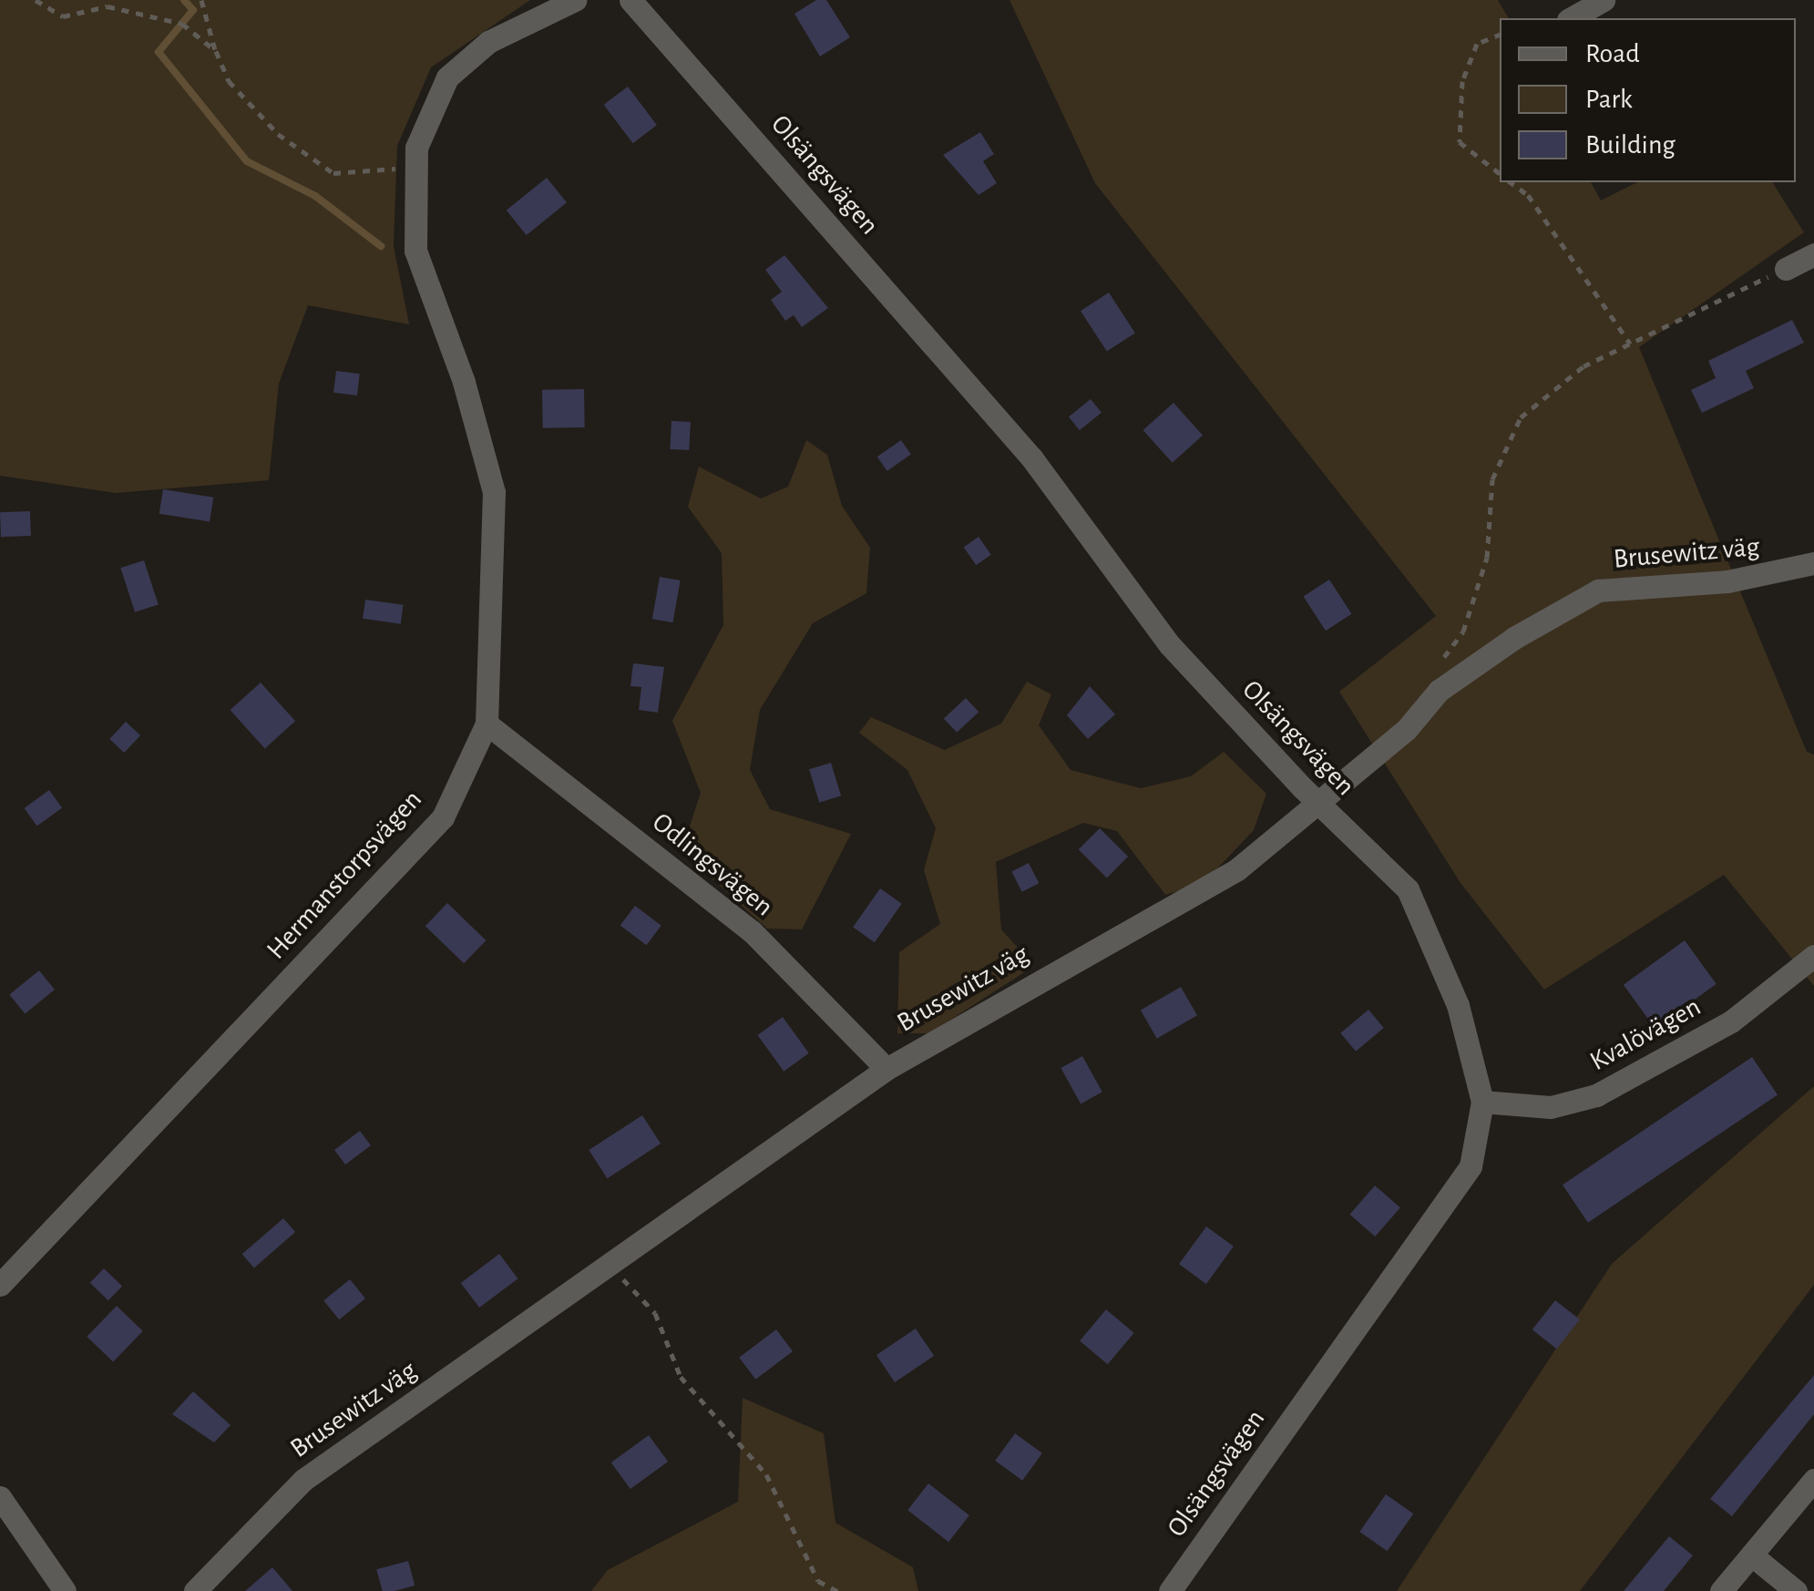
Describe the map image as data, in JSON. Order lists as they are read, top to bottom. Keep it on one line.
{"streets":{"street":["Olsängsvägen","Brusewitz väg","Odlingsvägen","Hermanstorpsvägen","Kvalövägen"]},"crossings":[["Olsängsvägen","Brusewitz väg"],["Olsängsvägen","Kvalövägen"],["Brusewitz väg","Odlingsvägen"],["Odlingsvägen","Hermanstorpsvägen"]],"legend":["Road","Park","Building"]}
